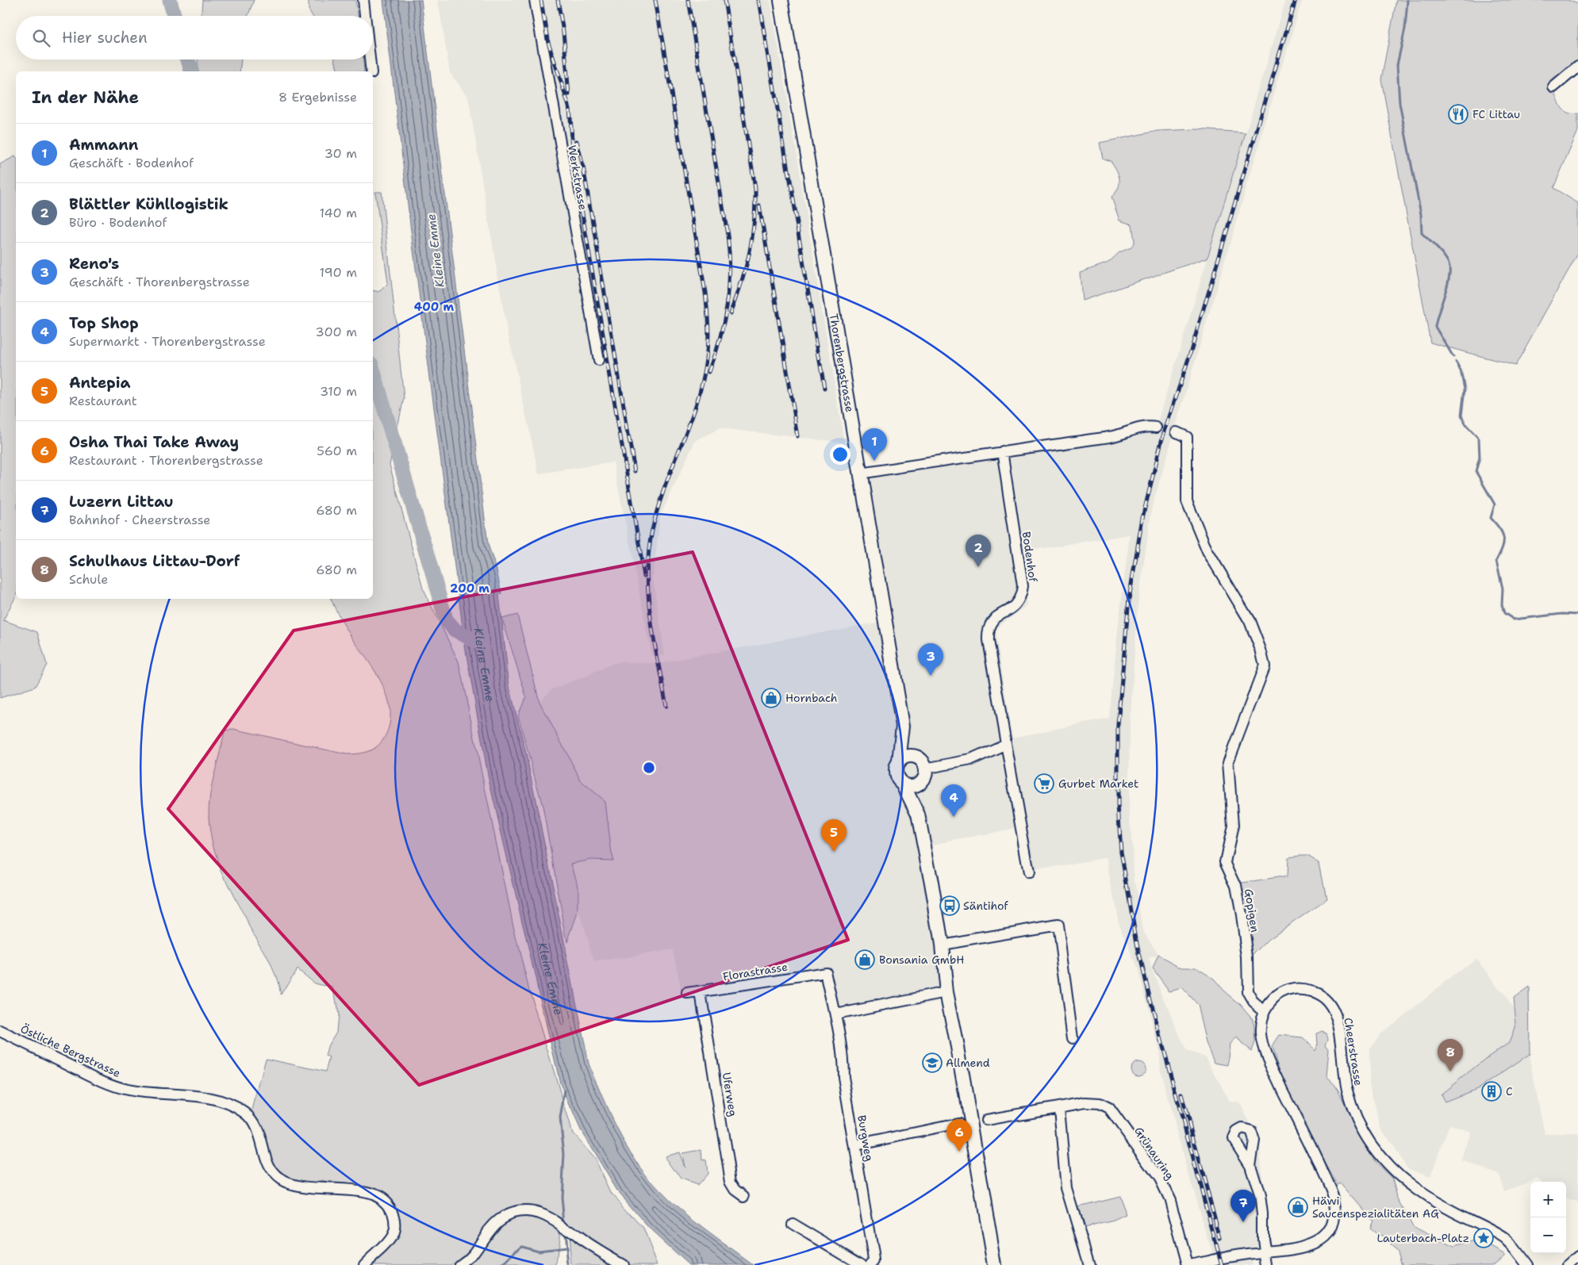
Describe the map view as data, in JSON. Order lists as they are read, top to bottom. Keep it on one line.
{"streets":{"main road":["Thorenbergstrasse"],"street":["Werkstrasse","Bodenhof","Gopigen","Florastrasse","Östliche Bergstrasse","Cheerstrasse","Uferweg","Burgweg","Grünauring"]},"crossings":[["Gopigen","Cheerstrasse"],["Florastrasse","Uferweg"],["Florastrasse","Burgweg"],["Cheerstrasse","Grünauring"]],"water":["Kleine Emme"],"places":{"restaurant":["FC Littau"],"shop":["Hornbach","Bonsania GmbH","Häwi Saucenspezialitäten AG"],"supermarket":["Gurbet Market"],"bus stop":["Säntihof"],"school or university":["Allmend"],"building":["C"],"place":["Lauterbach-Platz"]},"page":{"search":"Hier suchen","heading":["In der Nähe","8 Ergebnisse"],"list":[{"mark":"1","name":"Ammann","note":"Geschäft · Bodenhof","value":"30 m"},{"mark":"2","name":"Blättler Kühllogistik","note":"Büro · Bodenhof","value":"140 m"},{"mark":"3","name":"Reno's","note":"Geschäft · Thorenbergstrasse","value":"190 m"},{"mark":"4","name":"Top Shop","note":"Supermarkt · Thorenbergstrasse","value":"300 m"},{"mark":"5","name":"Antepia","note":"Restaurant","value":"310 m"},{"mark":"6","name":"Osha Thai Take Away","note":"Restaurant · Thorenbergstrasse","value":"560 m"},{"mark":"7","name":"Luzern Littau","note":"Bahnhof · Cheerstrasse","value":"680 m"},{"mark":"8","name":"Schulhaus Littau-Dorf","note":"Schule","value":"680 m"}],"pins":["1","2","3","4","5","8","6","7"],"map_buttons":["+","−"]},"rings":["400 m","200 m"]}
